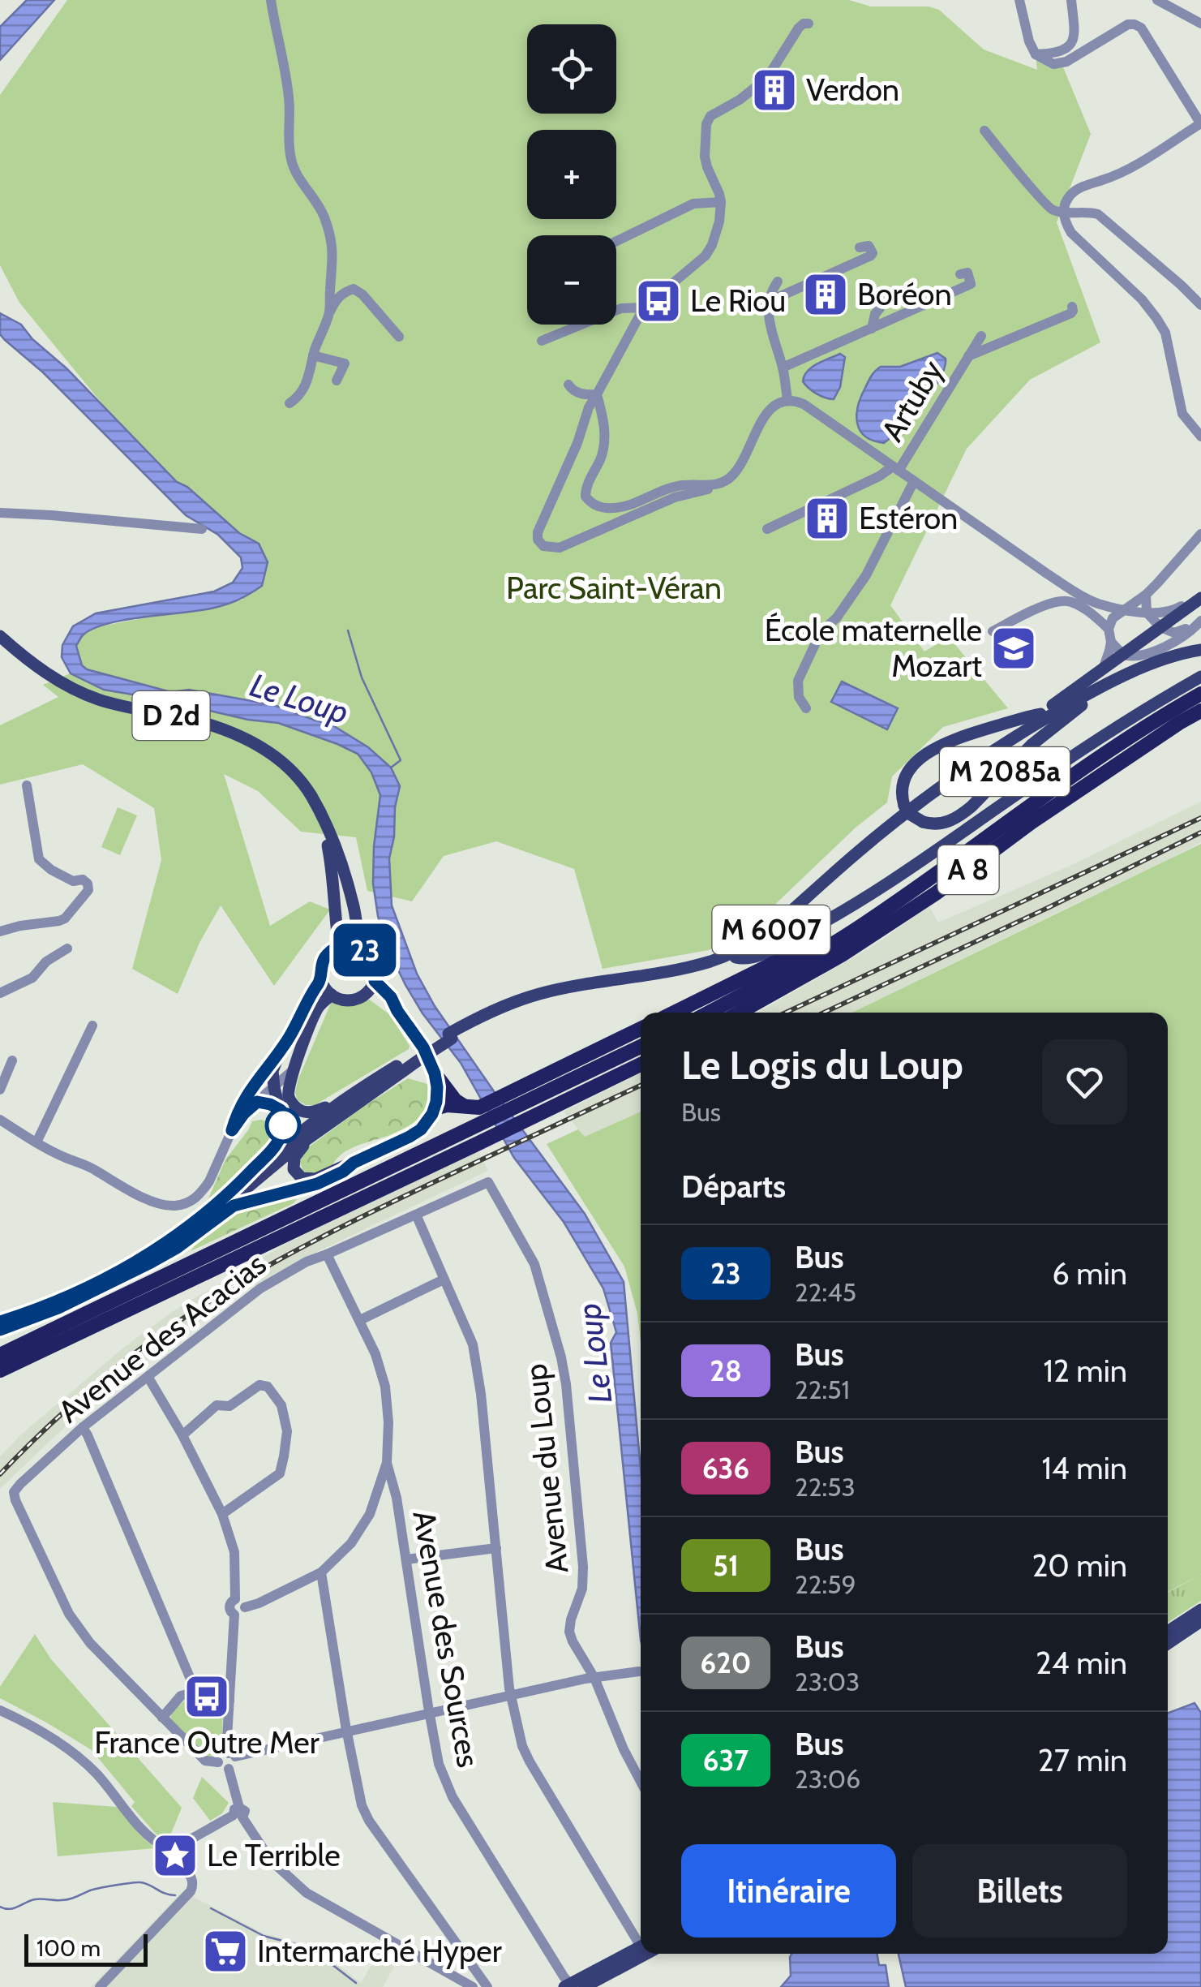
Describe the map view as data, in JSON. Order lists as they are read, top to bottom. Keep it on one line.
{"streets":{"highway":["A 8"],"main road":["D 2d","M 2085a","M 6007"],"street":["Artuby","Avenue des Acacias","Avenue du Loup","Avenue des Sources"]},"crossings":[["M 2085a","M 6007"],["Avenue des Acacias","Avenue du Loup"]],"water":["Le Loup"],"parks":["Parc Saint-Véran"],"places":{"building":["Verdon","Boréon","Estéron"],"bus stop":["Le Riou","France Outre Mer"],"school or university":["École maternelle Mozart"],"place":["Le Terrible"],"supermarket":["Intermarché Hyper"]},"lines":["bus line 23"],"scale_bar":"100 m","page":{"on_map":"23","map_buttons":["+","−"],"heading":[["Le Logis du Loup","Bus"],"Départs"],"list":[{"mark":"23","name":"Bus","note":"22:45","value":"6 min"},{"mark":"28","name":"Bus","note":"22:51","value":"12 min"},{"mark":"636","name":"Bus","note":"22:53","value":"14 min"},{"mark":"51","name":"Bus","note":"22:59","value":"20 min"},{"mark":"620","name":"Bus","note":"23:03","value":"24 min"},{"mark":"637","name":"Bus","note":"23:06","value":"27 min"}],"buttons":["Itinéraire","Billets"],"scale":"100 m"}}
